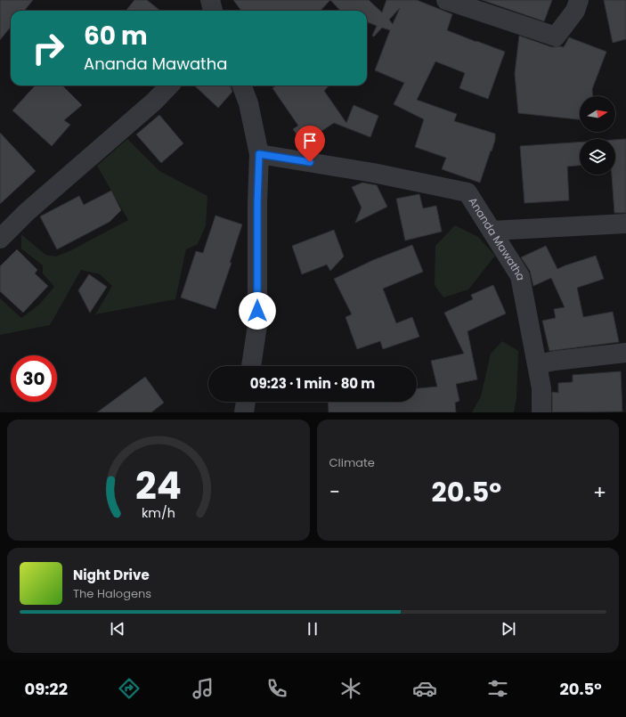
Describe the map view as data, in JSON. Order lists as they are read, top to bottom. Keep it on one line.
{"streets":{"street":["Ananda Mawatha"]},"north":"right","page":{"turn":["60 m","Ananda Mawatha"],"limit":"30","trip":"09:23 · 1 min · 80 m","tile":"Climate","heat":["−","20.5°","+"],"song":["Night Drive","The Halogens"],"tabs":["09:22","20.5°"],"gauge":["24","km/h"]}}
